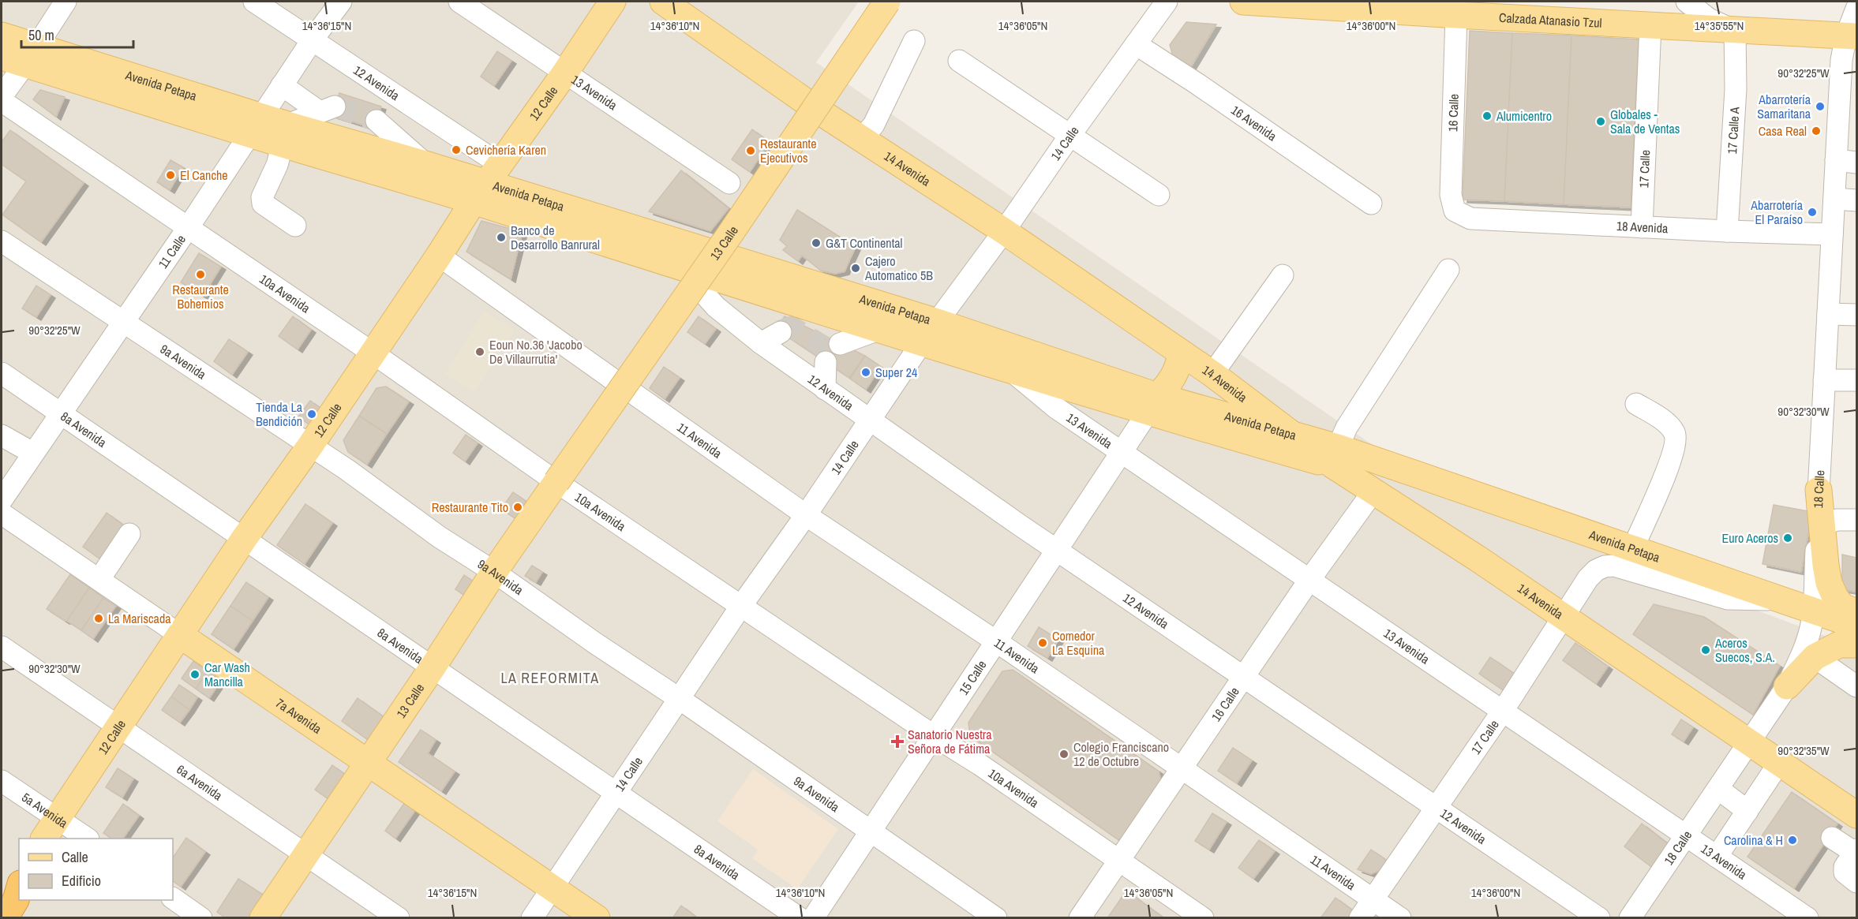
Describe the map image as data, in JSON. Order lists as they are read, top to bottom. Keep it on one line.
{"streets":{"main road":["Calzada Atanasio Tzul","Avenida Petapa","12 Calle","14 Avenida","13 Calle","7a Avenida"],"street":["12 Avenida","13 Avenida","16 Calle","16 Avenida","17 Calle A","14 Calle","17 Calle","18 Avenida","11 Calle","10a Avenida","9a Avenida","8a Avenida","11 Avenida","18 Calle","15 Calle","6a Avenida","5a Avenida"]},"crossings":[["Calzada Atanasio Tzul","16 Calle"],["Calzada Atanasio Tzul","17 Calle A"],["Calzada Atanasio Tzul","17 Calle"],["Calzada Atanasio Tzul","18 Calle"],["12 Avenida","Avenida Petapa"],["12 Avenida","12 Calle"],["12 Avenida","16 Calle"],["12 Avenida","14 Calle"],["12 Avenida","17 Calle"],["12 Avenida","13 Calle"],["12 Avenida","11 Calle"],["12 Avenida","15 Calle"],["Avenida Petapa","13 Avenida"],["Avenida Petapa","12 Calle"],["Avenida Petapa","14 Calle"],["Avenida Petapa","14 Avenida"],["Avenida Petapa","17 Calle"],["Avenida Petapa","13 Calle"],["Avenida Petapa","11 Calle"],["Avenida Petapa","18 Calle"],["Avenida Petapa","15 Calle"],["13 Avenida","12 Calle"],["13 Avenida","16 Calle"],["13 Avenida","17 Calle"],["13 Avenida","18 Calle"],["13 Avenida","15 Calle"],["12 Calle","10a Avenida"],["12 Calle","9a Avenida"],["12 Calle","8a Avenida"],["12 Calle","7a Avenida"],["12 Calle","6a Avenida"],["12 Calle","5a Avenida"],["16 Calle","14 Avenida"],["16 Calle","18 Avenida"],["16 Calle","10a Avenida"],["16 Calle","11 Avenida"],["16 Avenida","14 Calle"],["17 Calle A","18 Avenida"],["14 Calle","14 Avenida"],["14 Calle","10a Avenida"],["14 Calle","9a Avenida"],["14 Calle","8a Avenida"],["14 Calle","11 Avenida"],["14 Calle","7a Avenida"],["14 Avenida","17 Calle"],["14 Avenida","13 Calle"],["14 Avenida","18 Calle"],["17 Calle","18 Avenida"],["17 Calle","11 Avenida"],["18 Avenida","18 Calle"],["13 Calle","10a Avenida"],["13 Calle","9a Avenida"],["13 Calle","8a Avenida"],["13 Calle","11 Avenida"],["13 Calle","7a Avenida"],["13 Calle","6a Avenida"],["11 Calle","10a Avenida"],["11 Calle","9a Avenida"],["11 Calle","8a Avenida"],["10a Avenida","15 Calle"],["9a Avenida","15 Calle"],["11 Avenida","15 Calle"]],"districts":["LA REFORMITA"],"places":{"other":["Abarrotería Samaritana","Alumicentro","Globales - Sala de Ventas","Casa Real","Cevichería Karen","Restaurante Ejecutivos","El Canche","Abarrotería El Paraíso","Banco de Desarrollo Banrural","G&T Continental","Cajero Automatico 5B","Restaurante Bohemios","Eoun No.36 'Jacobo De Villaurrutia'","Super 24","Tienda La Bendición","Restaurante Tito","Euro Aceros","La Mariscada","Comedor La Esquina","Aceros Suecos, S.A.","Car Wash Mancilla","Colegio Franciscano 12 de Octubre","Carolina & H"],"health":["Sanatorio Nuestra Señora de Fátima"]},"legend":["Calle","Edificio"],"scale_bar":"50 m","coordinates":["14°36'15\"N","14°36'10\"N","14°36'05\"N","14°36'00\"N","14°35'55\"N","90°32'25\"W","90°32'30\"W","90°32'35\"W"]}
